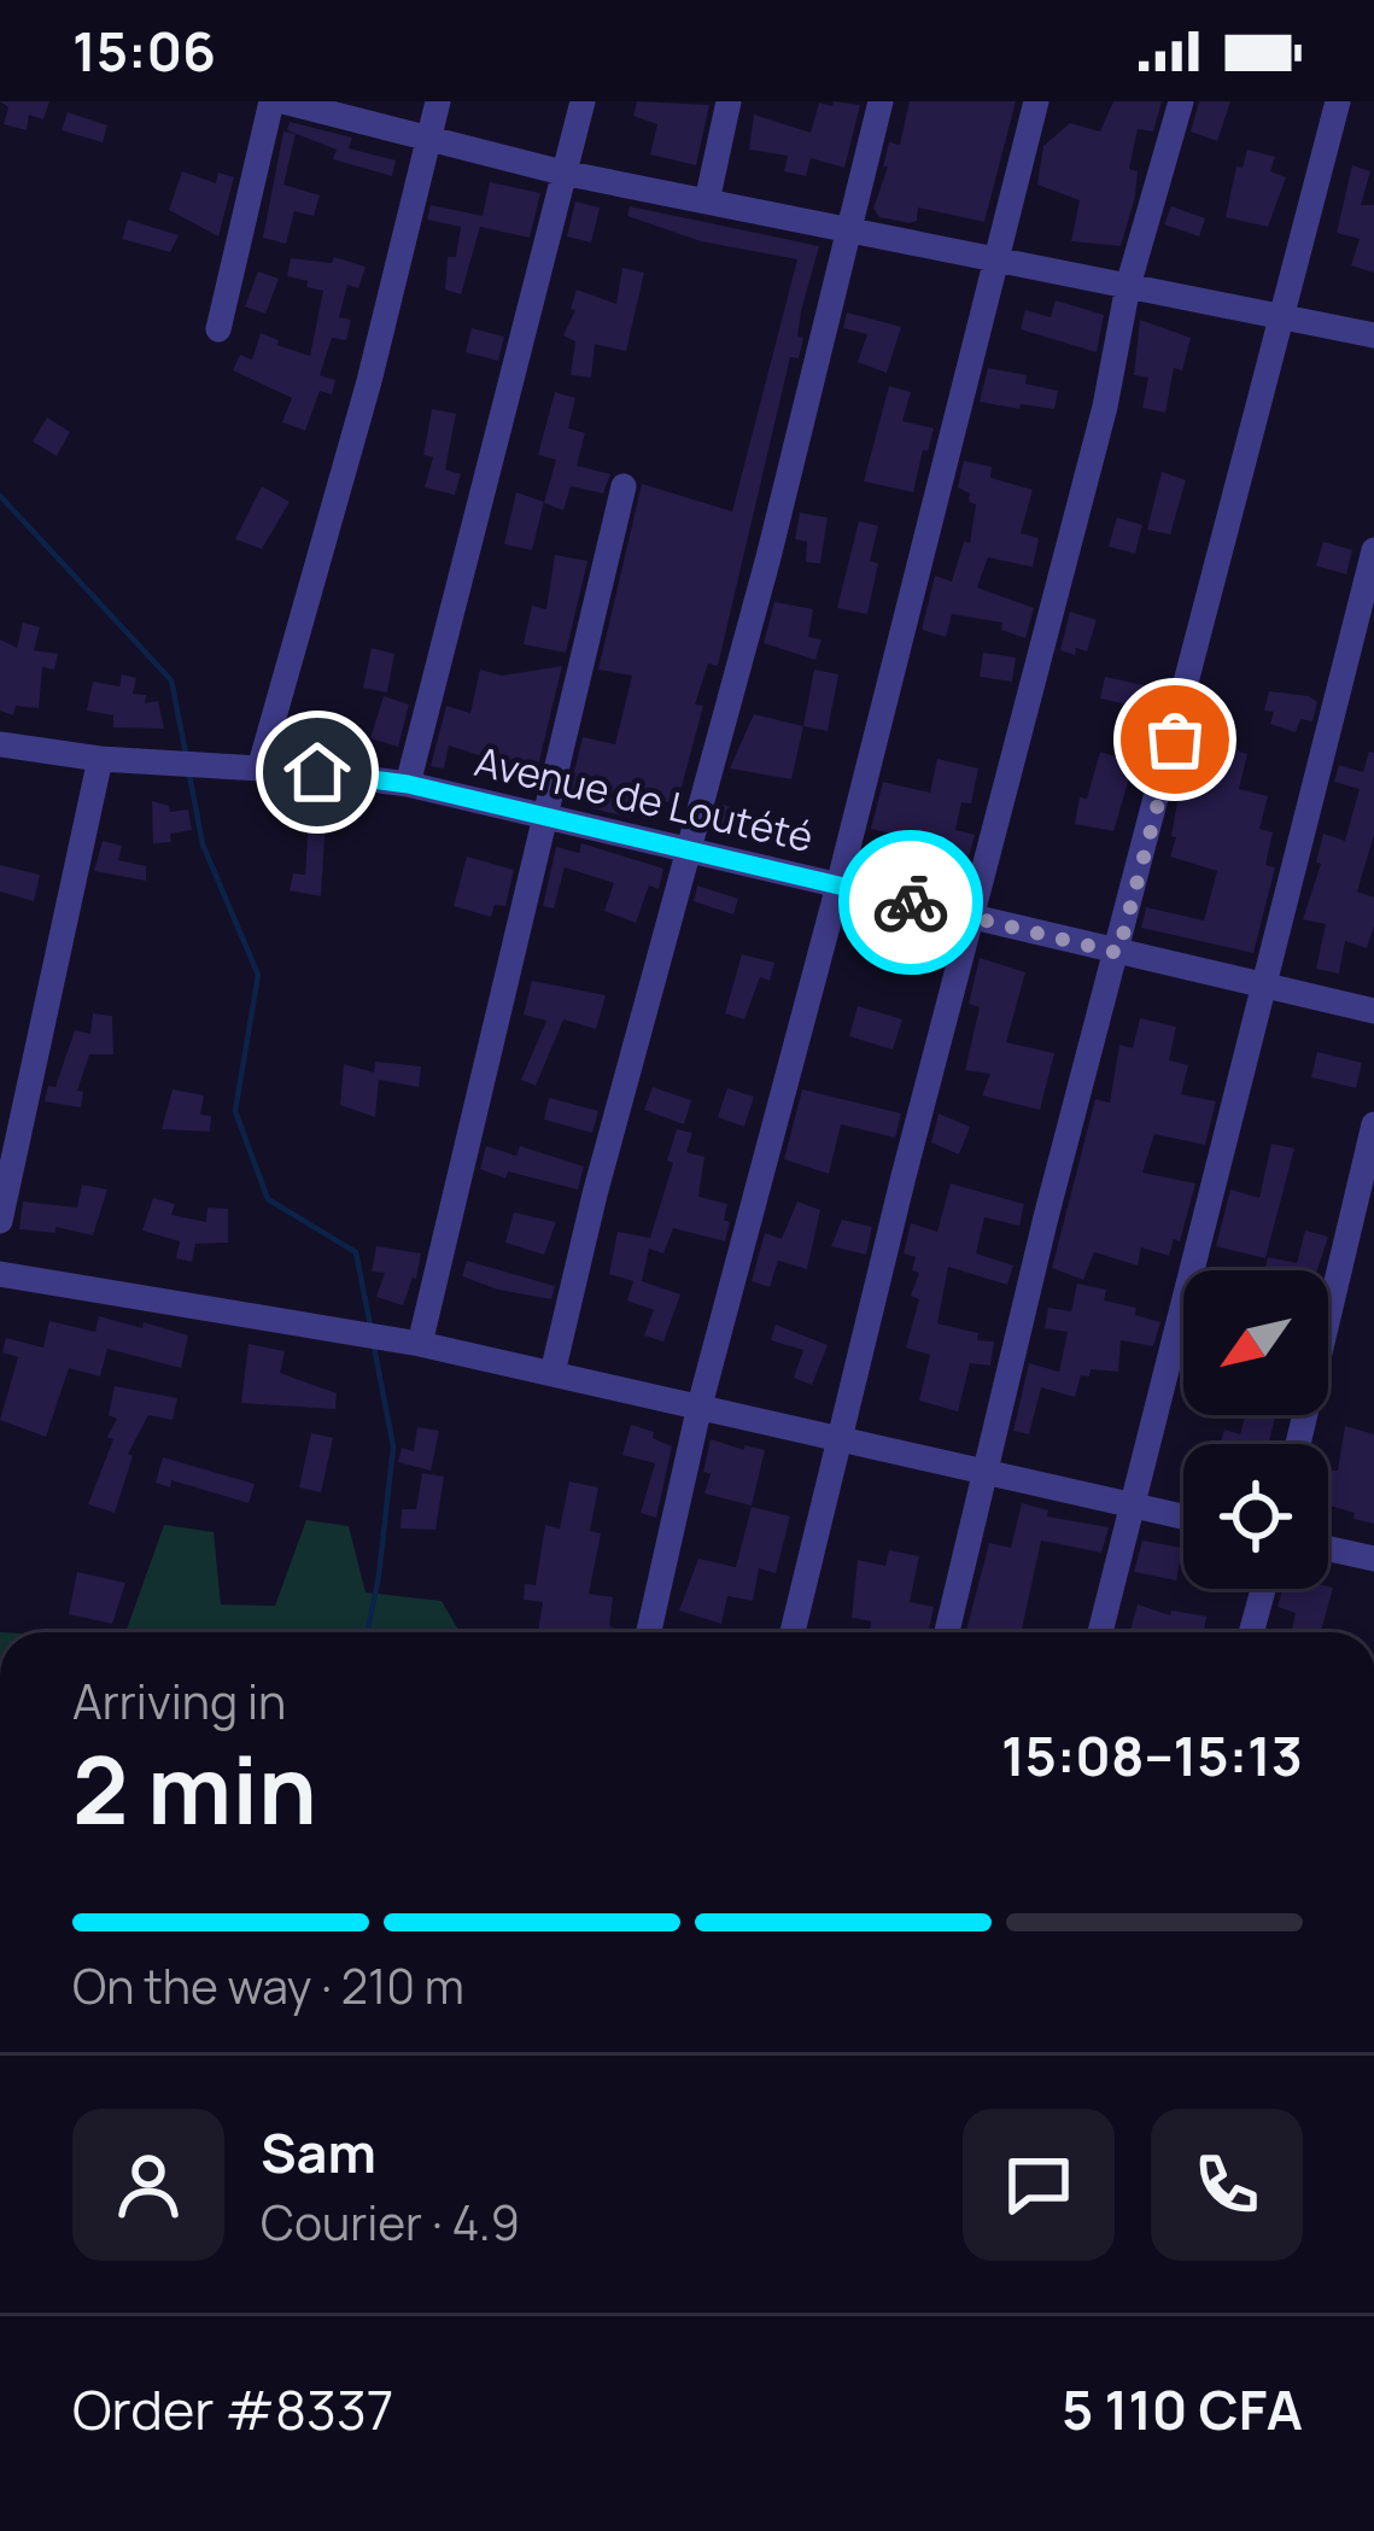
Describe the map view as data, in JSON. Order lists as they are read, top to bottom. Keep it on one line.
{"streets":{"street":["Avenue de Loutété"]},"north":"bottom left","page":{"status":"15:06","heading":["2 min","Arriving in","15:08–15:13"],"panel":["Sam","Courier · 4.9","Order #8337","5 110 CFA"],"bar":"On the way · 210 m"}}
